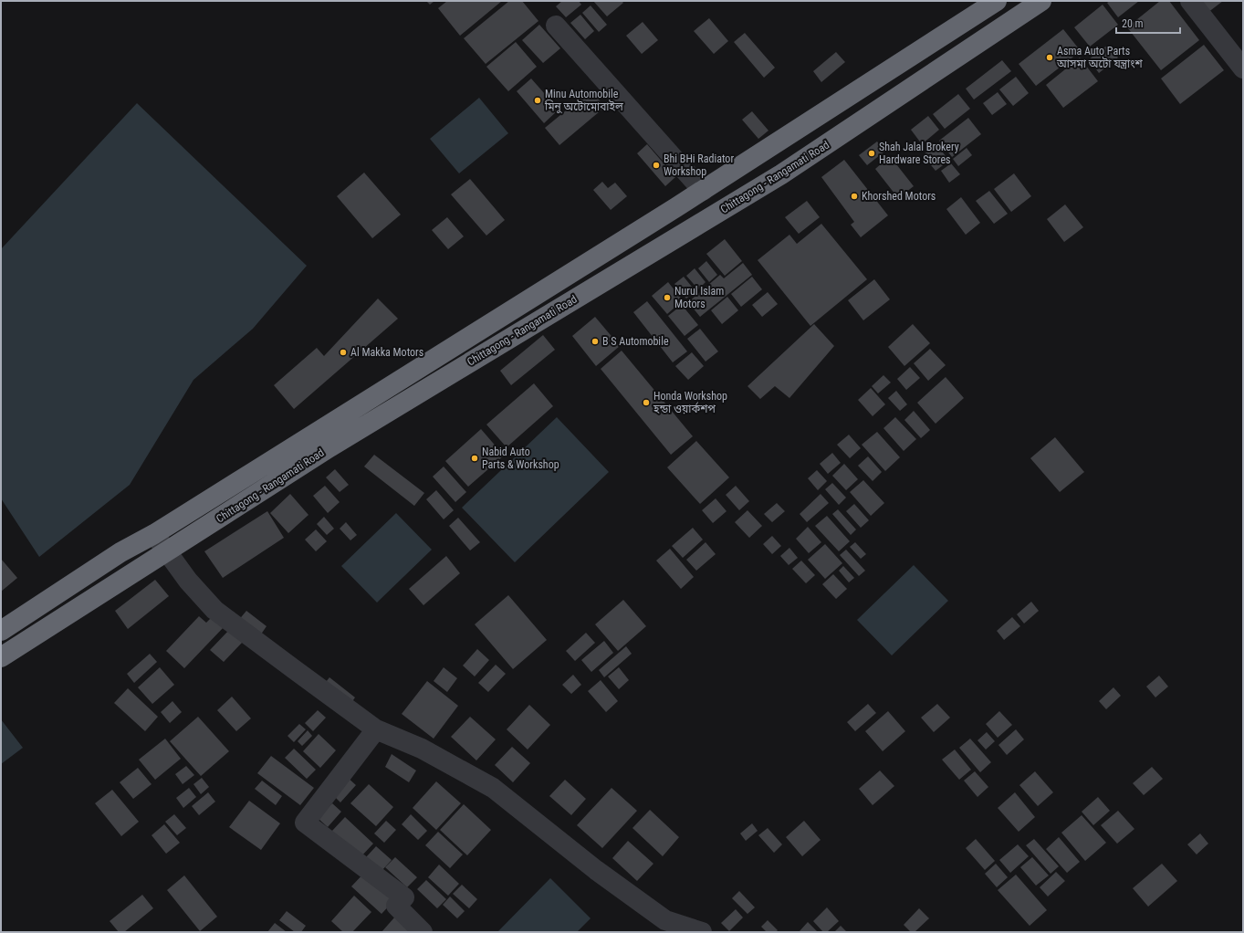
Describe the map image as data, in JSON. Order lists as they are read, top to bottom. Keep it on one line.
{"streets":{"highway":["Chittagong - Rangamati Road"]},"places":["Asma Auto Parts আসমা অটো যন্ত্রাংশ","Minu Automobile মিনু অটোমোবাইল","Shah Jalal Brokery Hardware Stores","Bhi BHi Radiator Workshop","Khorshed Motors","Nurul Islam Motors","B S Automobile","Al Makka Motors","Honda Workshop হন্ডা ওয়ার্কশপ","Nabid Auto Parts & Workshop"],"scale_bar":"20 m"}
